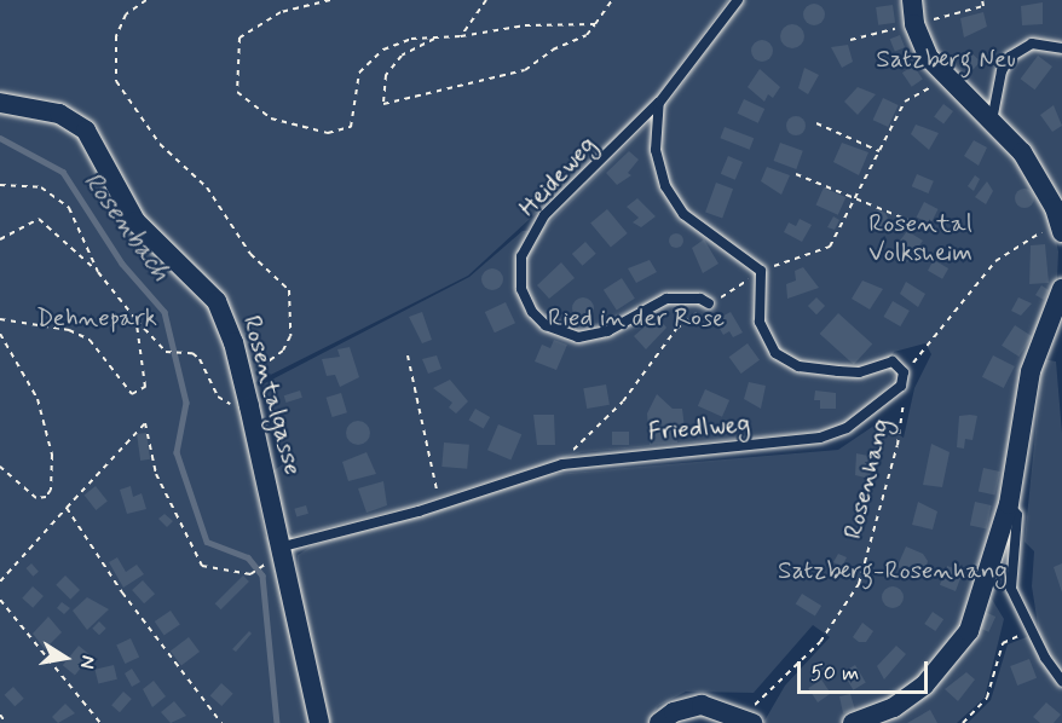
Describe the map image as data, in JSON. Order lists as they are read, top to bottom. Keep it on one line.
{"streets":{"street":["Rosentalgasse"],"lane":["Heideweg","Friedlweg"],"path":["Rosenhang"]},"crossings":[["Rosentalgasse","Friedlweg"],["Friedlweg","Rosenhang"]],"water":["Rosenbach"],"parks":["Satzberg Neu","Rosental Volksheim","Dehnepark","Ried in der Rose","Satzberg-Rosenhang"],"scale_bar":"50 m","north":"right"}
